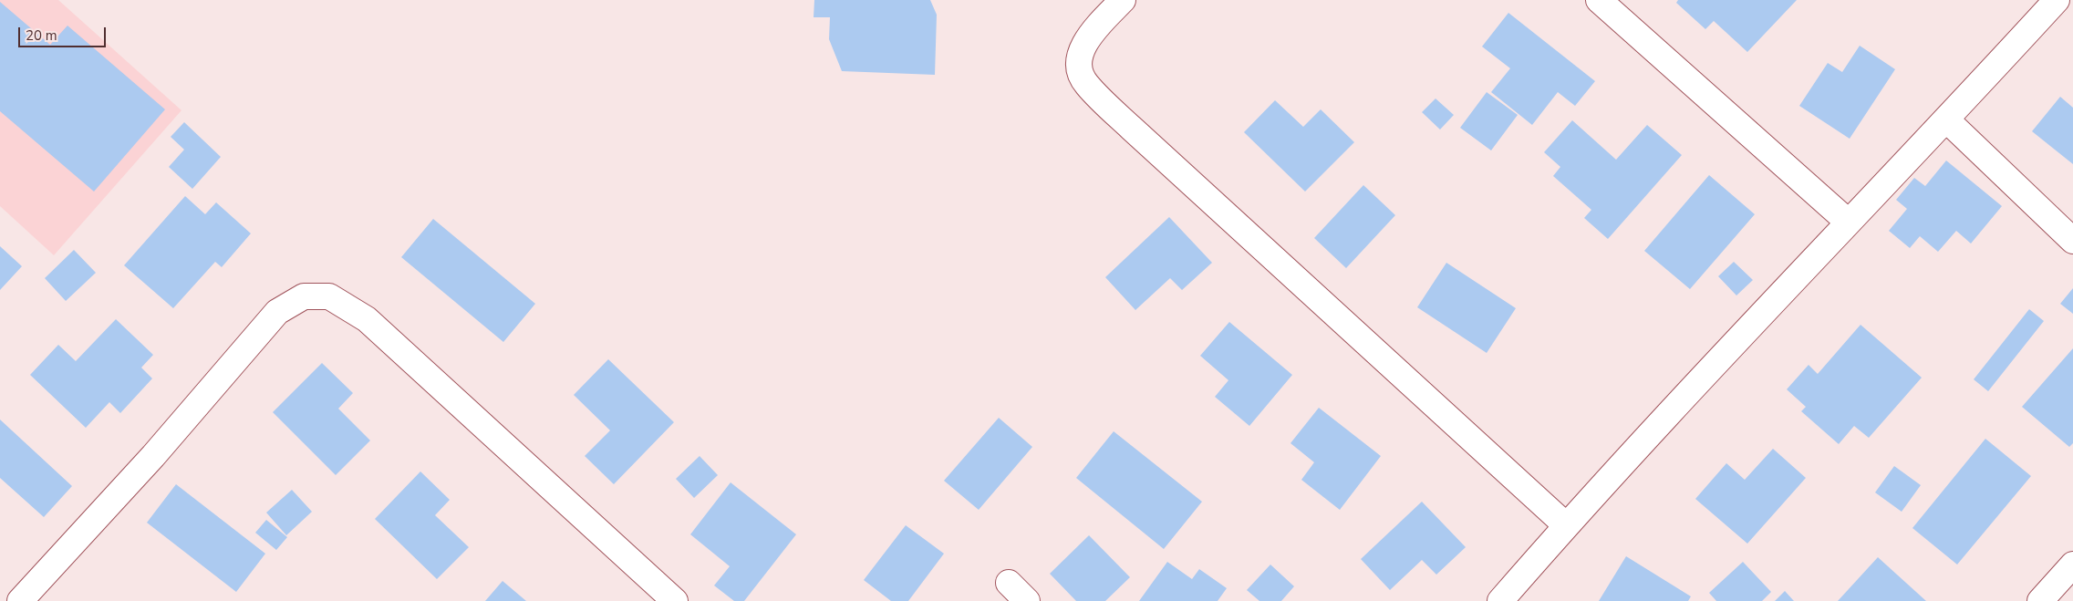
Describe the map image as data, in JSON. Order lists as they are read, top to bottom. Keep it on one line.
{"scale_bar":"20 m"}
